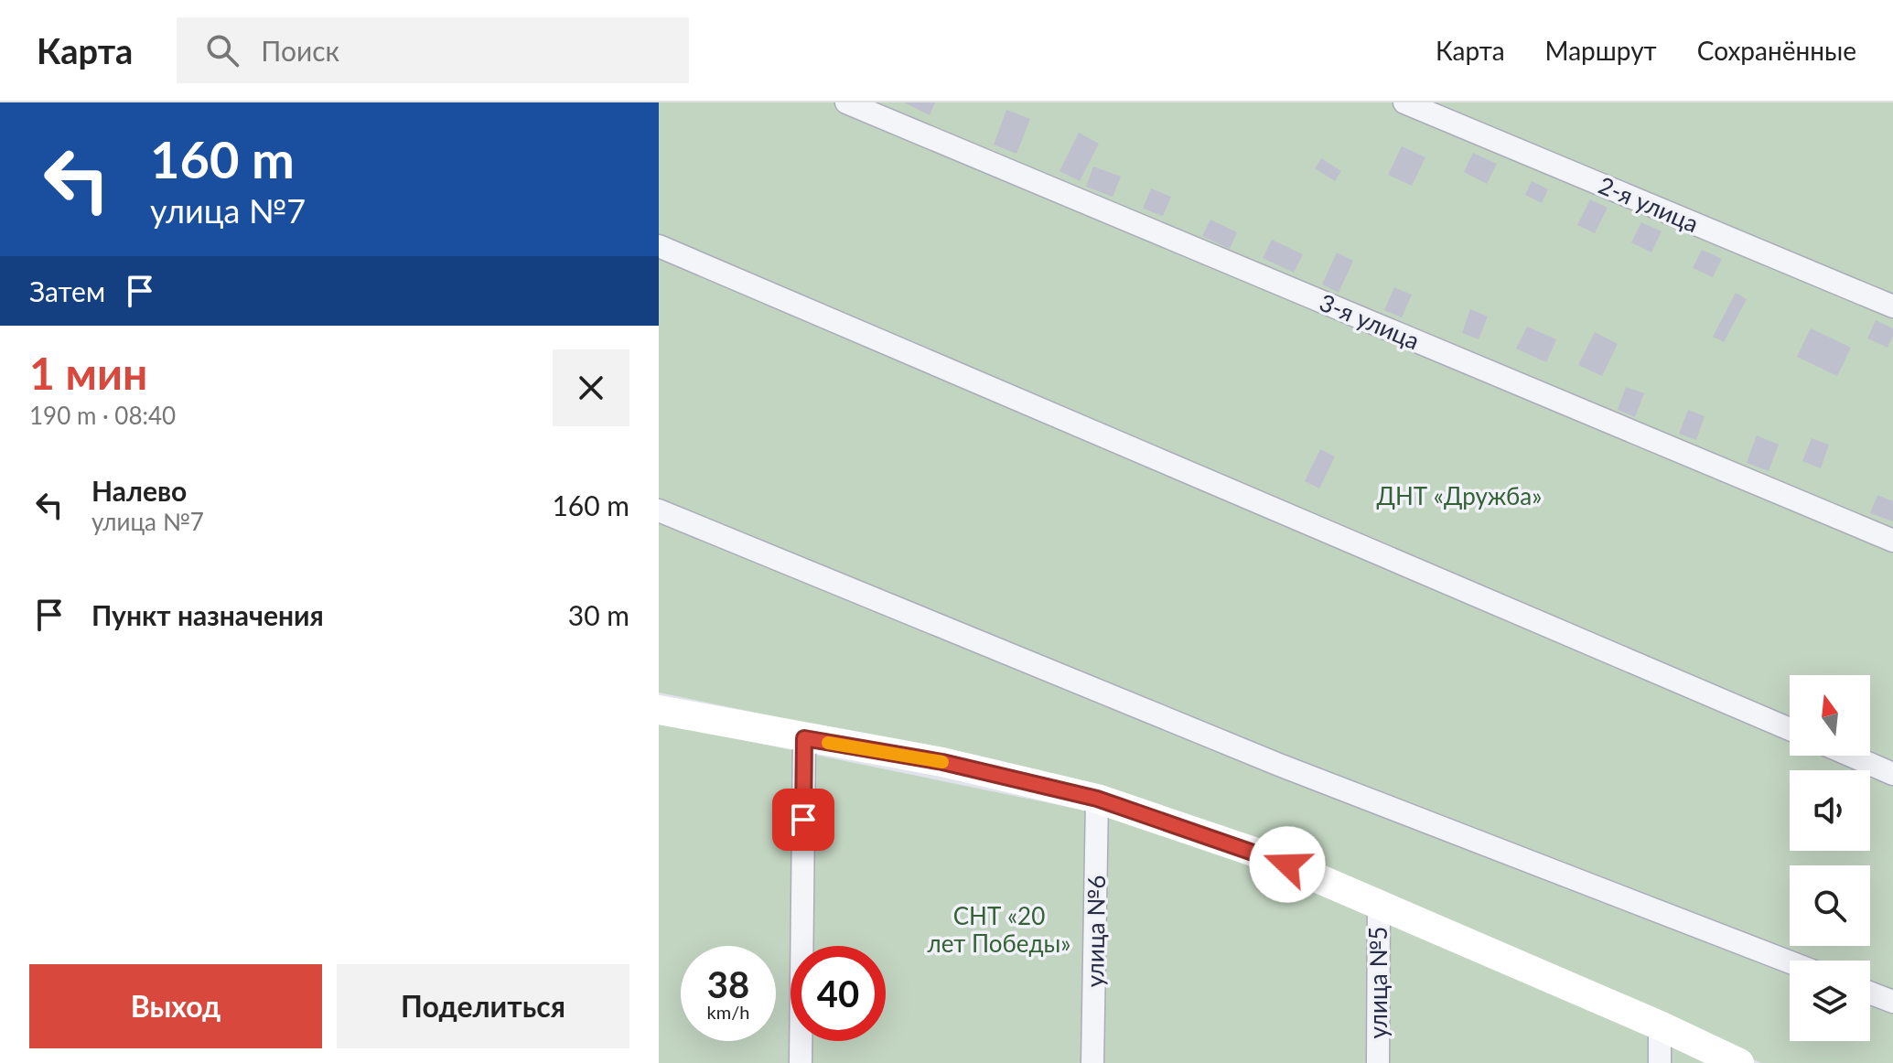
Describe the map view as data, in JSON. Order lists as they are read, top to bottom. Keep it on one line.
{"streets":{"street":["2-я улица","3-я улица","улица №6","улица №5"]},"parks":["ДНТ «Дружба»","СНТ «20 лет Победы»"],"north":"top","page":{"header":"Карта","search":"Поиск","nav":["Карта","Маршрут","Сохранённые"],"turn":["160 m","улица №7"],"then":"Затем","heading":["1 мин","190 m · 08:40"],"list":[{"name":"Налево","note":"улица №7","value":"160 m"},{"name":"Пункт назначения","value":"30 m"}],"speed":"38 km/h","limit":"40","buttons":["Выход","Поделиться"]}}
